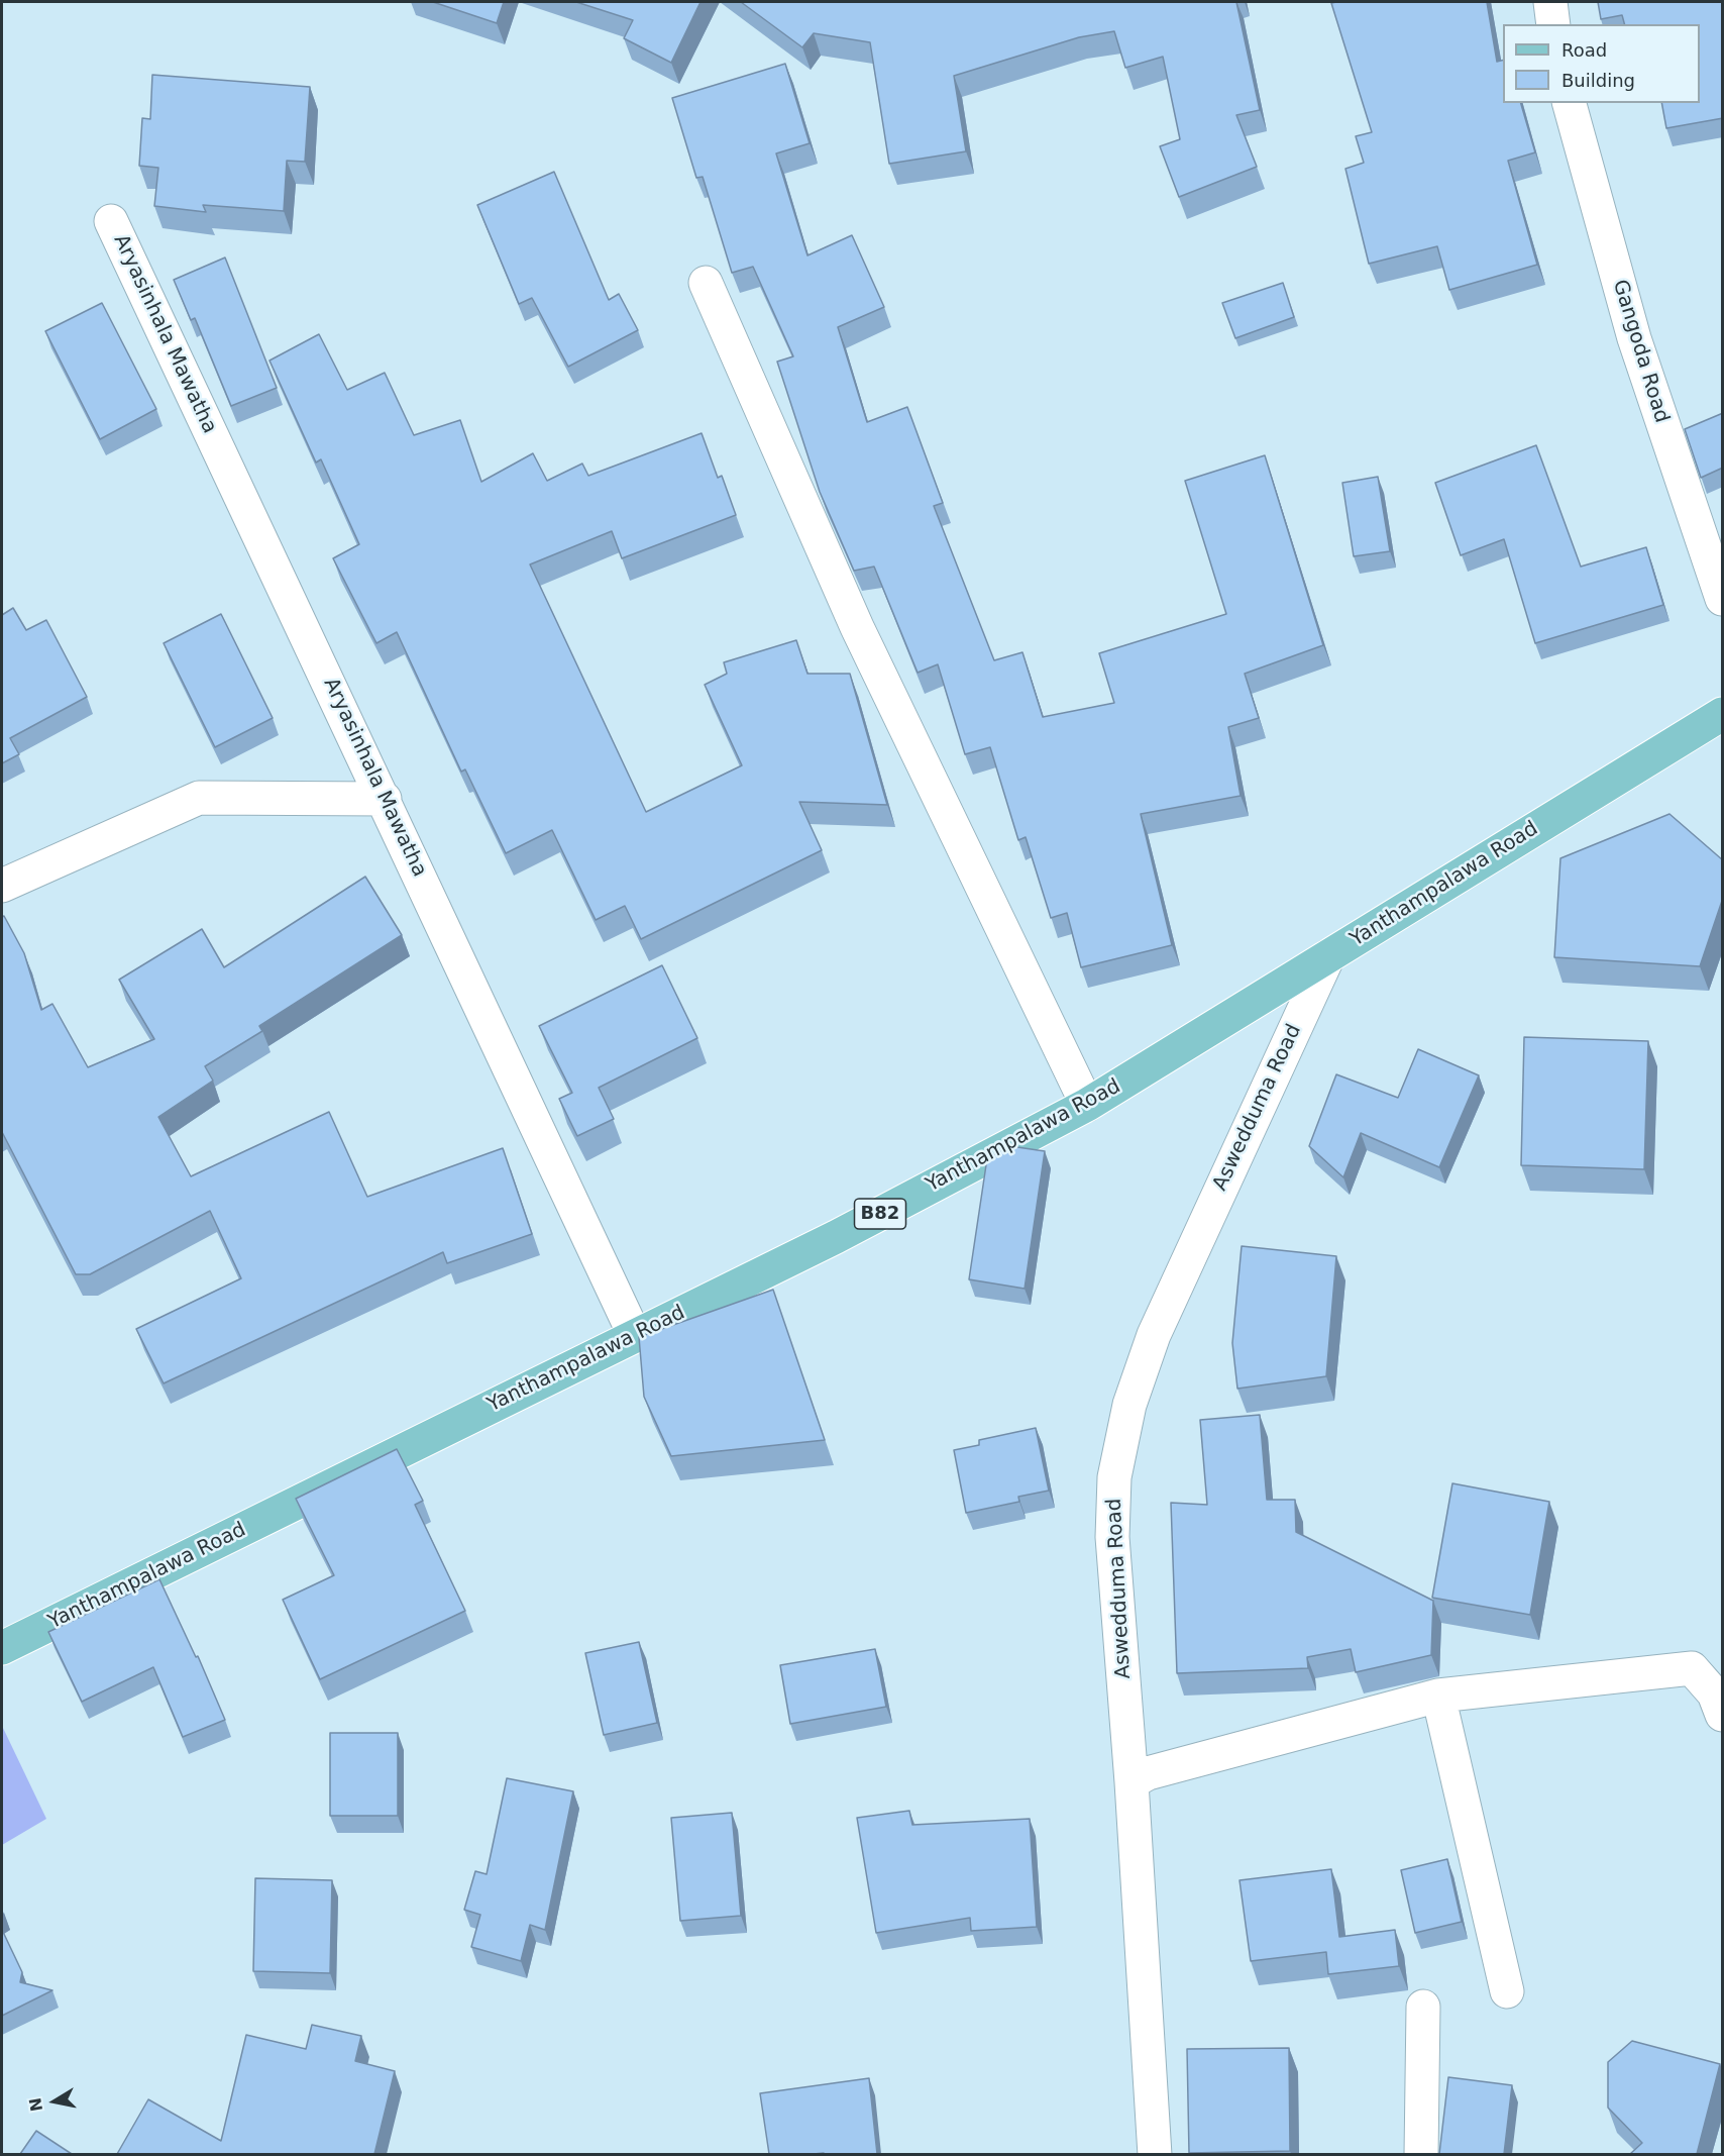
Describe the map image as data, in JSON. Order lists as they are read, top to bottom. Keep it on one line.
{"streets":{"main road":["Yanthampalawa Road","B82"],"street":["Aryasinhala Mawatha","Gangoda Road","Aswedduma Road"]},"crossings":[["Aryasinhala Mawatha","Yanthampalawa Road"],["Yanthampalawa Road","Aswedduma Road"]],"legend":["Road","Building"],"north":"left"}
